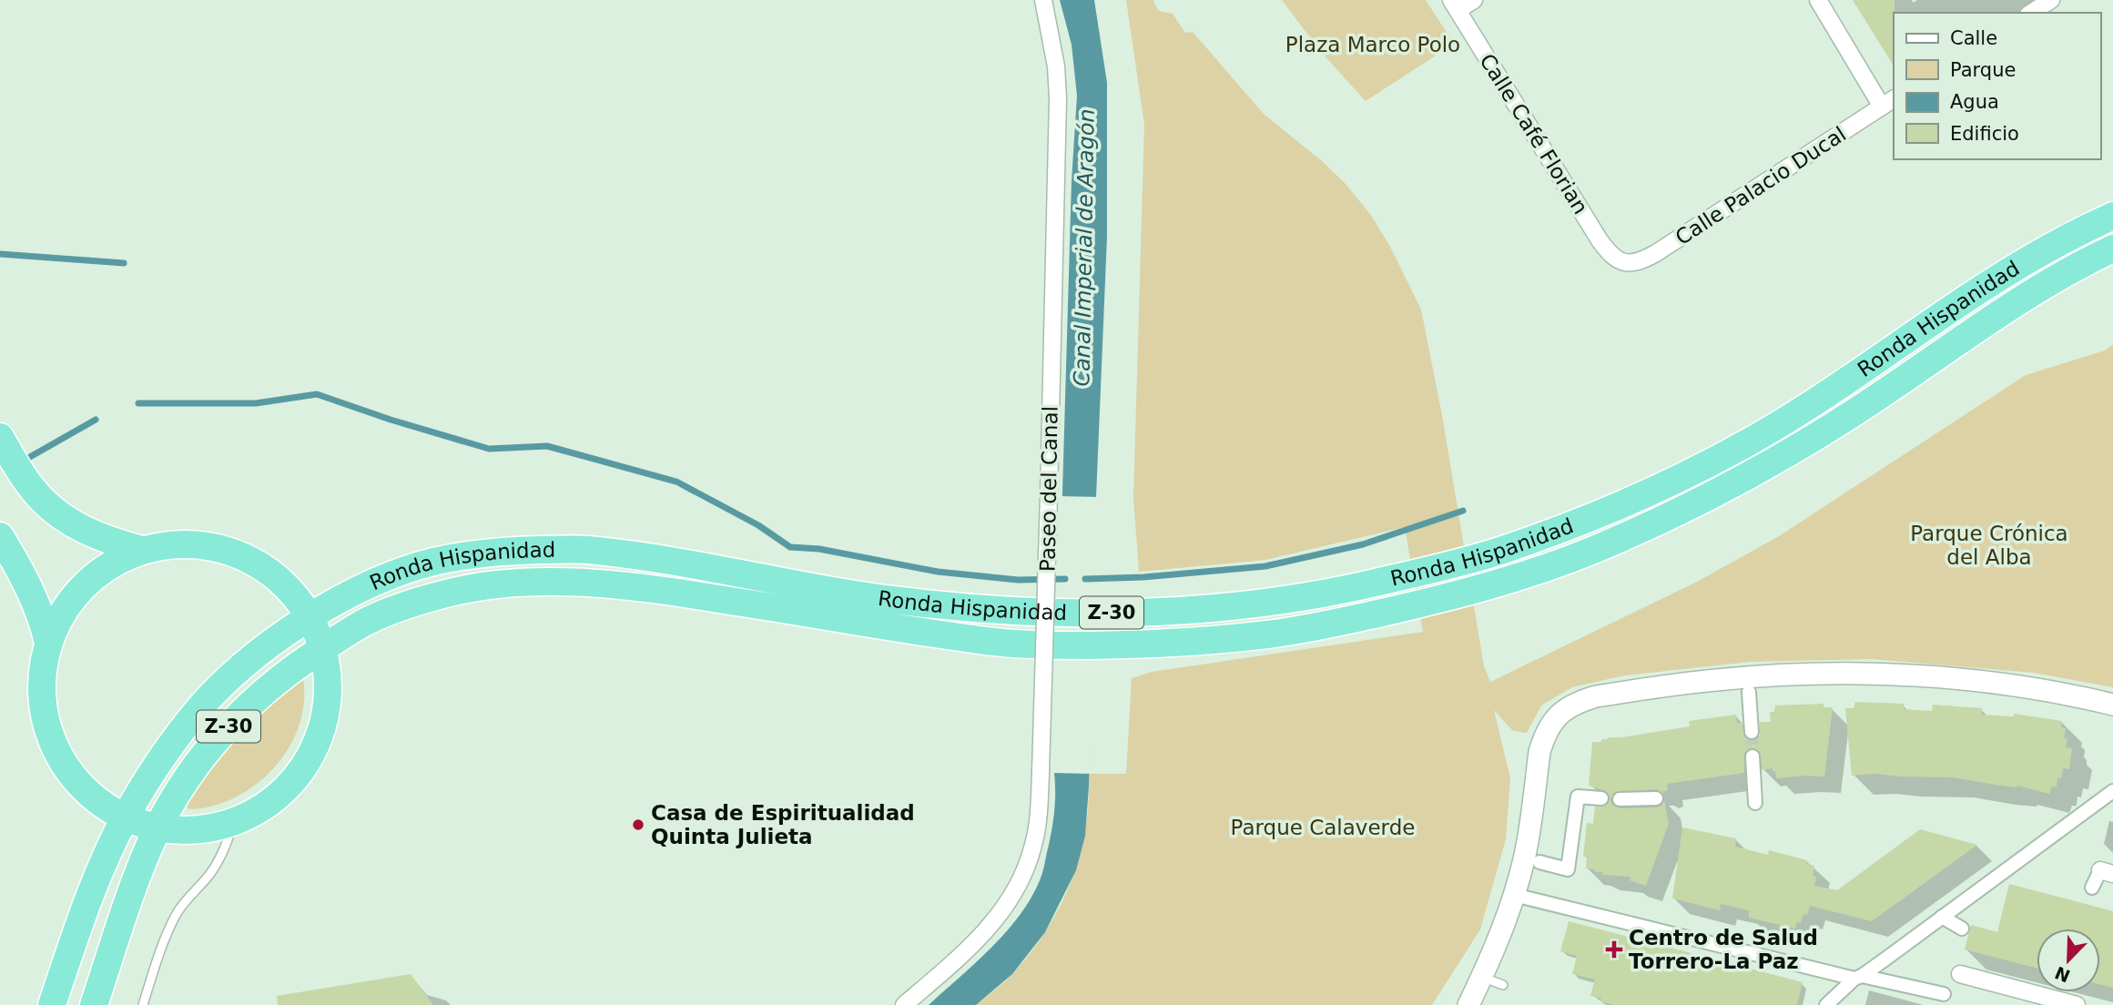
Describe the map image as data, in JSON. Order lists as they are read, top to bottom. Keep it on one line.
{"streets":{"highway":["Ronda Hispanidad","Z-30"],"street":["Calle Café Florian","Calle Palacio Ducal","Paseo del Canal"]},"crossings":[["Calle Café Florian","Calle Palacio Ducal"]],"water":["Canal Imperial de Aragón"],"parks":["Plaza Marco Polo","Parque Crónica del Alba","Parque Calaverde"],"places":{"other":["Casa de Espiritualidad Quinta Julieta"],"health":["Centro de Salud Torrero-La Paz"]},"legend":["Calle","Parque","Agua","Edificio"],"north":"bottom left"}
